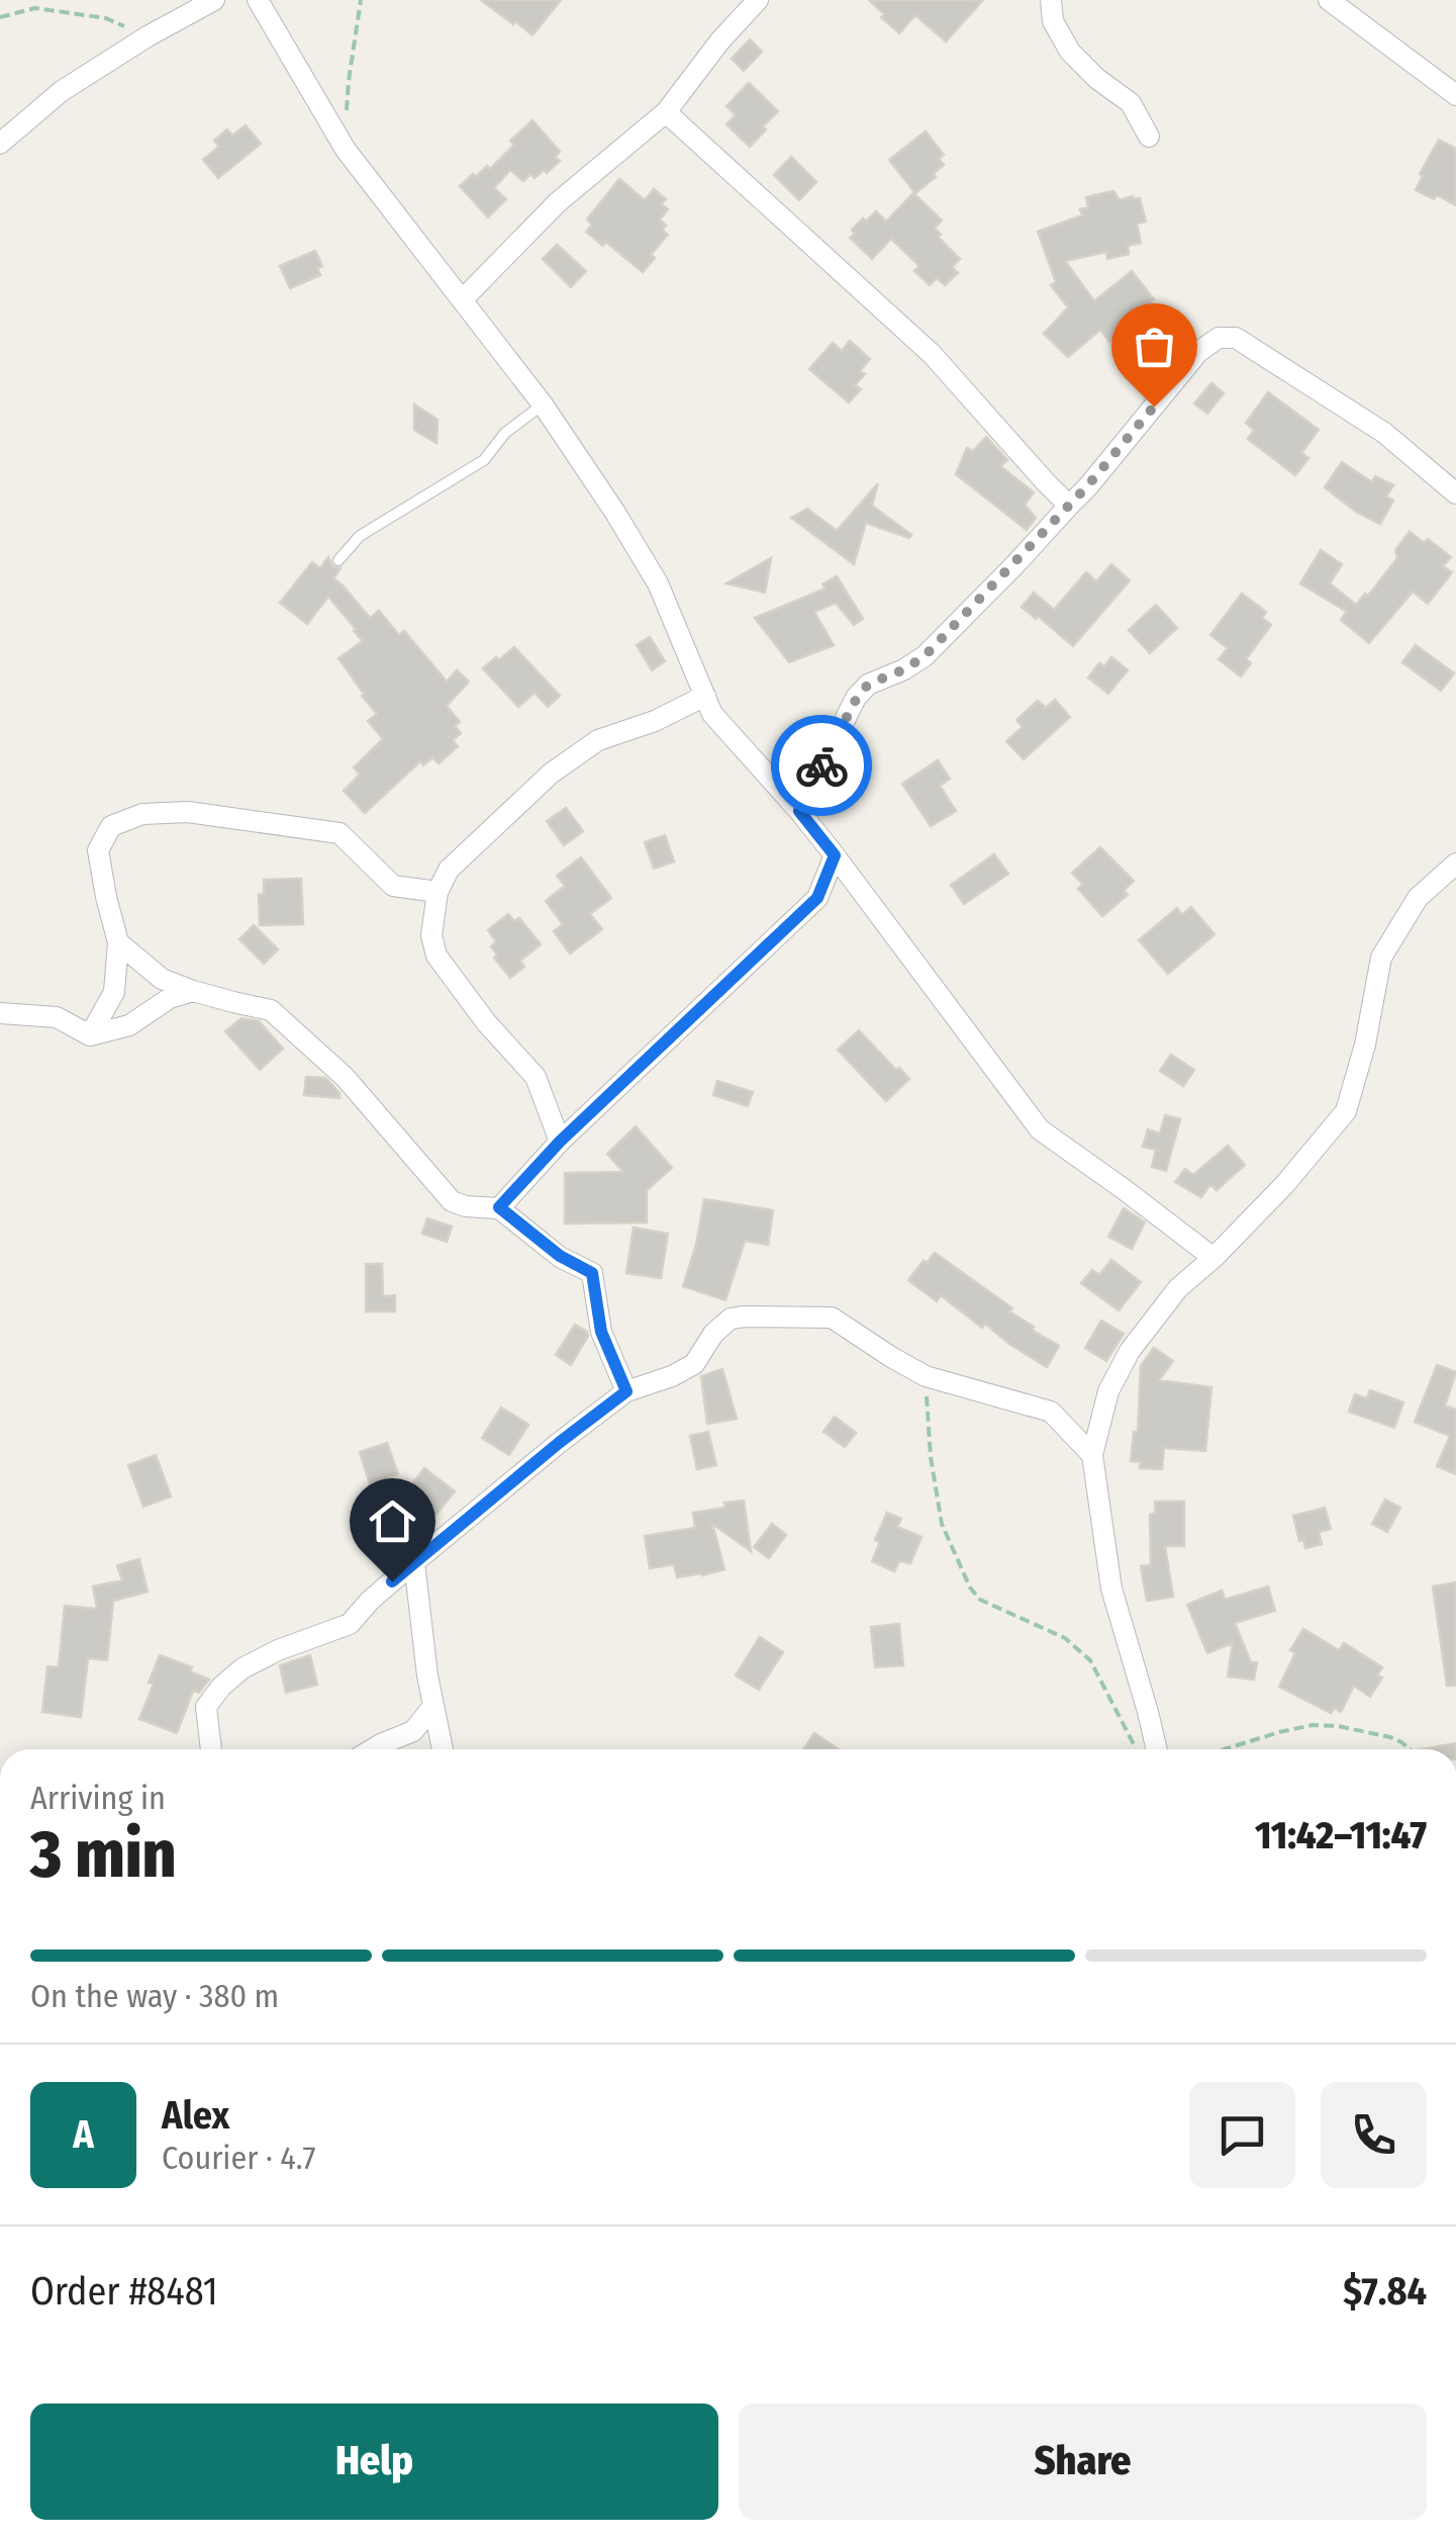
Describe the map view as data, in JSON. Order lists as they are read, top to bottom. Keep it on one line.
{"page":{"heading":["3 min","Arriving in","11:42–11:47"],"panel":["Alex","Courier · 4.7","Order #8481","$7.84"],"bar":"On the way · 380 m","round":"A","buttons":["Help","Share"]}}
